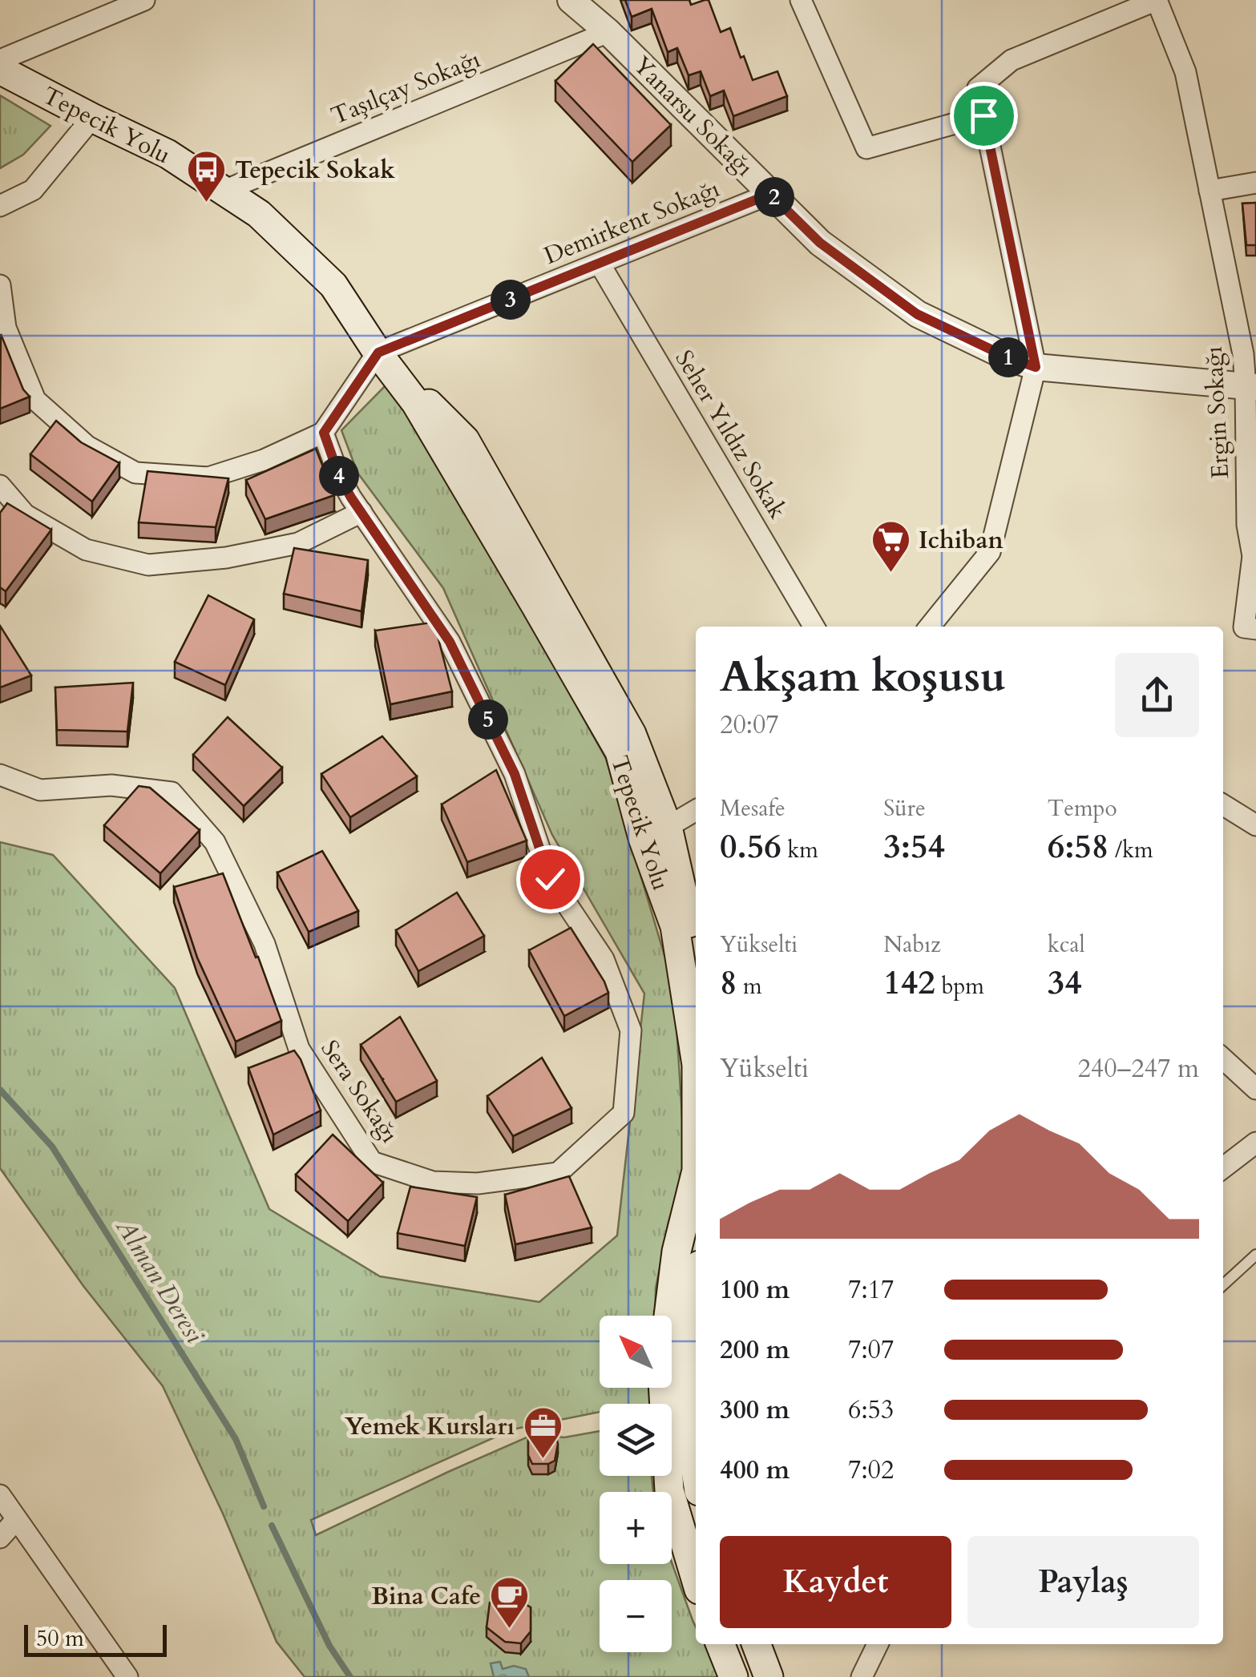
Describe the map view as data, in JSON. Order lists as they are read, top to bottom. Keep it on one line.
{"streets":{"main road":["Tepecik Yolu"],"street":["Taşılçay Sokağı","Yanarsu Sokağı","Demirkent Sokağı","Ergin Sokağı","Seher Yıldız Sokak","Sera Sokağı"]},"crossings":[["Taşılçay Sokağı","Yanarsu Sokağı"],["Taşılçay Sokağı","Tepecik Yolu"],["Yanarsu Sokağı","Demirkent Sokağı"],["Yanarsu Sokağı","Ergin Sokağı"],["Tepecik Yolu","Demirkent Sokağı"],["Demirkent Sokağı","Seher Yıldız Sokak"]],"water":["Alman Deresi"],"places":{"bus stop":["Tepecik Sokak"],"supermarket":["Ichiban"],"office":["Yemek Kursları"],"cafe":["Bina Cafe"]},"scale_bar":"50 m","north":"top left","page":{"pins":["2","3","1","4","5"],"heading":["Akşam koşusu","20:07"],"stats":[["Mesafe","0.56 km"],["Süre","3:54"],["Tempo","6:58 /km"],["Yükselti","8 m"],["Nabız","142 bpm"],["kcal","34"]],"chart":["Yükselti","240–247 m"],"list":[{"name":"100 m","note":"7:17"},{"name":"200 m","note":"7:07"},{"name":"300 m","note":"6:53"},{"name":"400 m","note":"7:02"}],"map_buttons":["+","−"],"buttons":["Kaydet","Paylaş"],"scale":"50 m"}}
